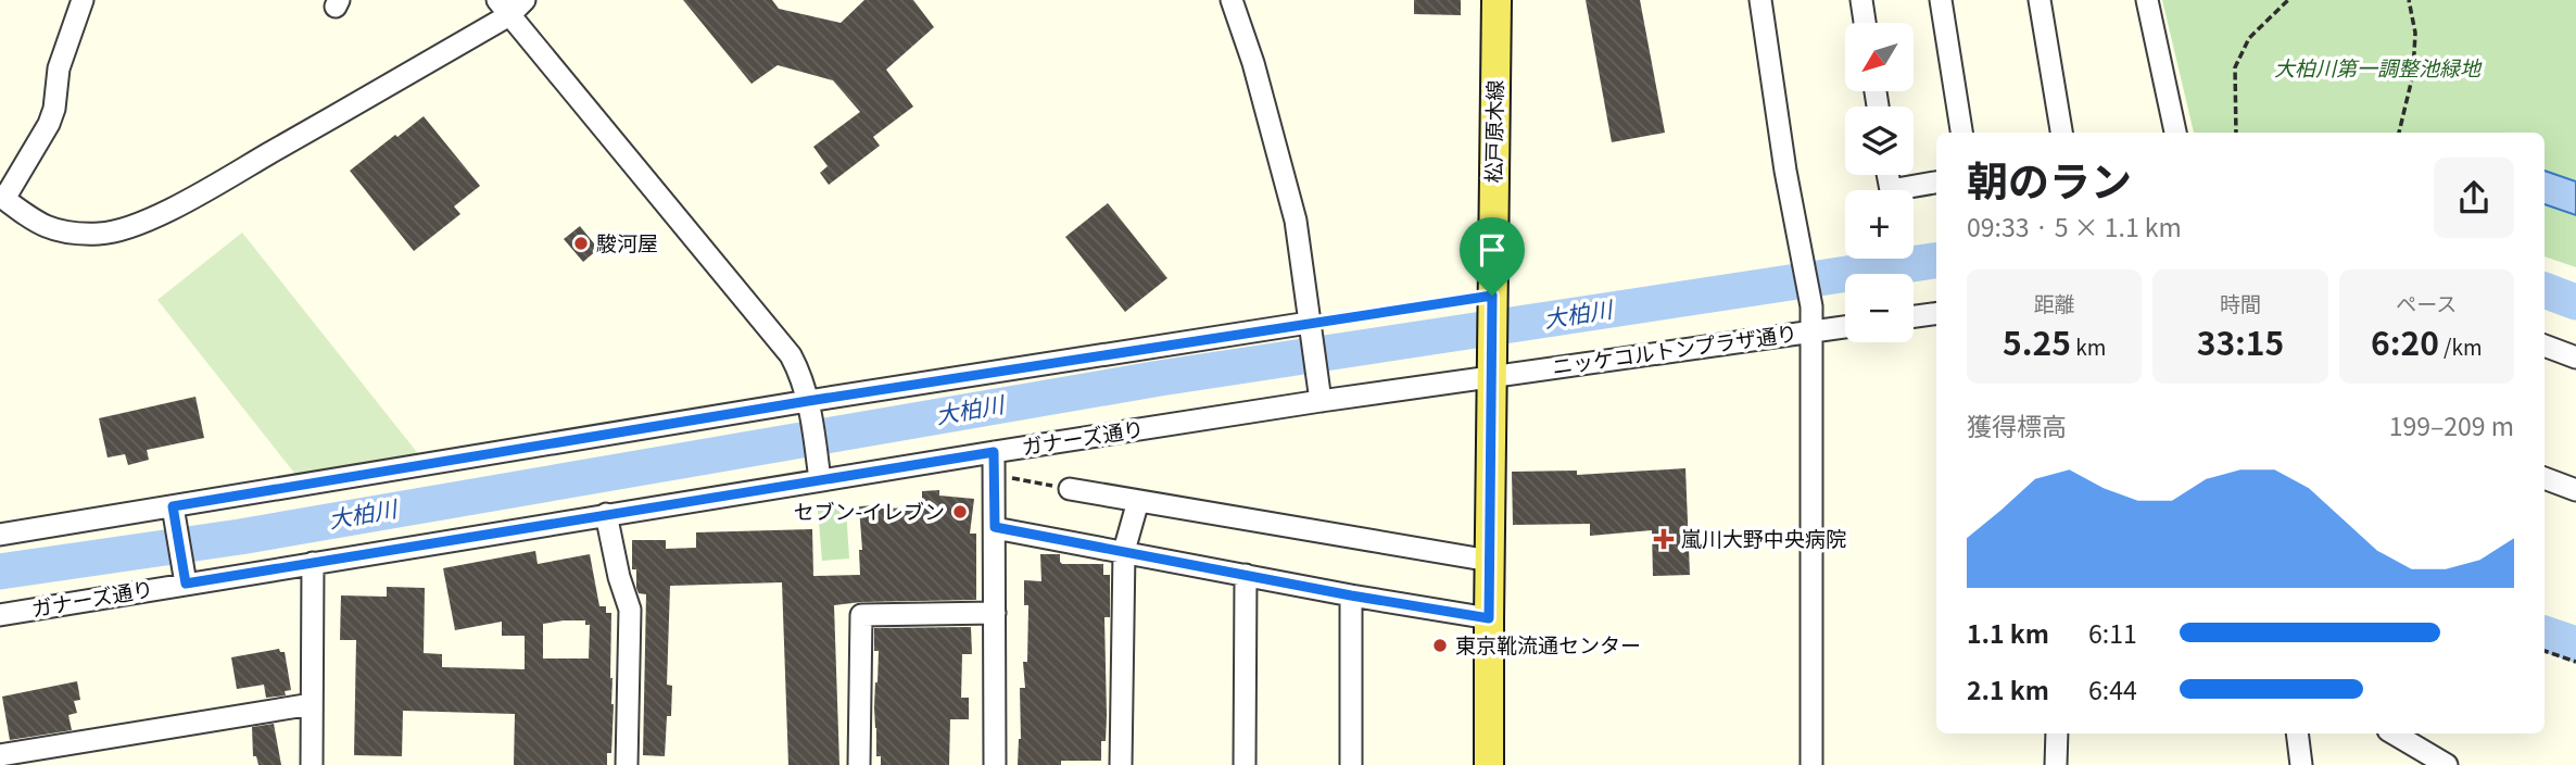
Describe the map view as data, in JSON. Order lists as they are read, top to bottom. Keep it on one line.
{"streets":{"main road":["松戸原木線"],"street":["ニッケコルトンプラザ通り","ガナーズ通り"]},"crossings":[["松戸原木線","ニッケコルトンプラザ通り"],["松戸原木線","ガナーズ通り"],["ニッケコルトンプラザ通り","ガナーズ通り"]],"water":["大柏川"],"parks":["大柏川第一調整池緑地"],"places":{"other":["駿河屋","セブン-イレブン","東京靴流通センター"],"health":["嵐川大野中央病院"]},"north":"bottom left","page":{"map_buttons":["+","−"],"heading":["朝のラン","09:33 · 5 × 1.1 km"],"stats":[["距離","5.25 km"],["時間","33:15"],["ペース","6:20 /km"]],"chart":["獲得標高","199–209 m"],"list":[{"name":"1.1 km","note":"6:11"},{"name":"2.1 km","note":"6:44"}]}}
